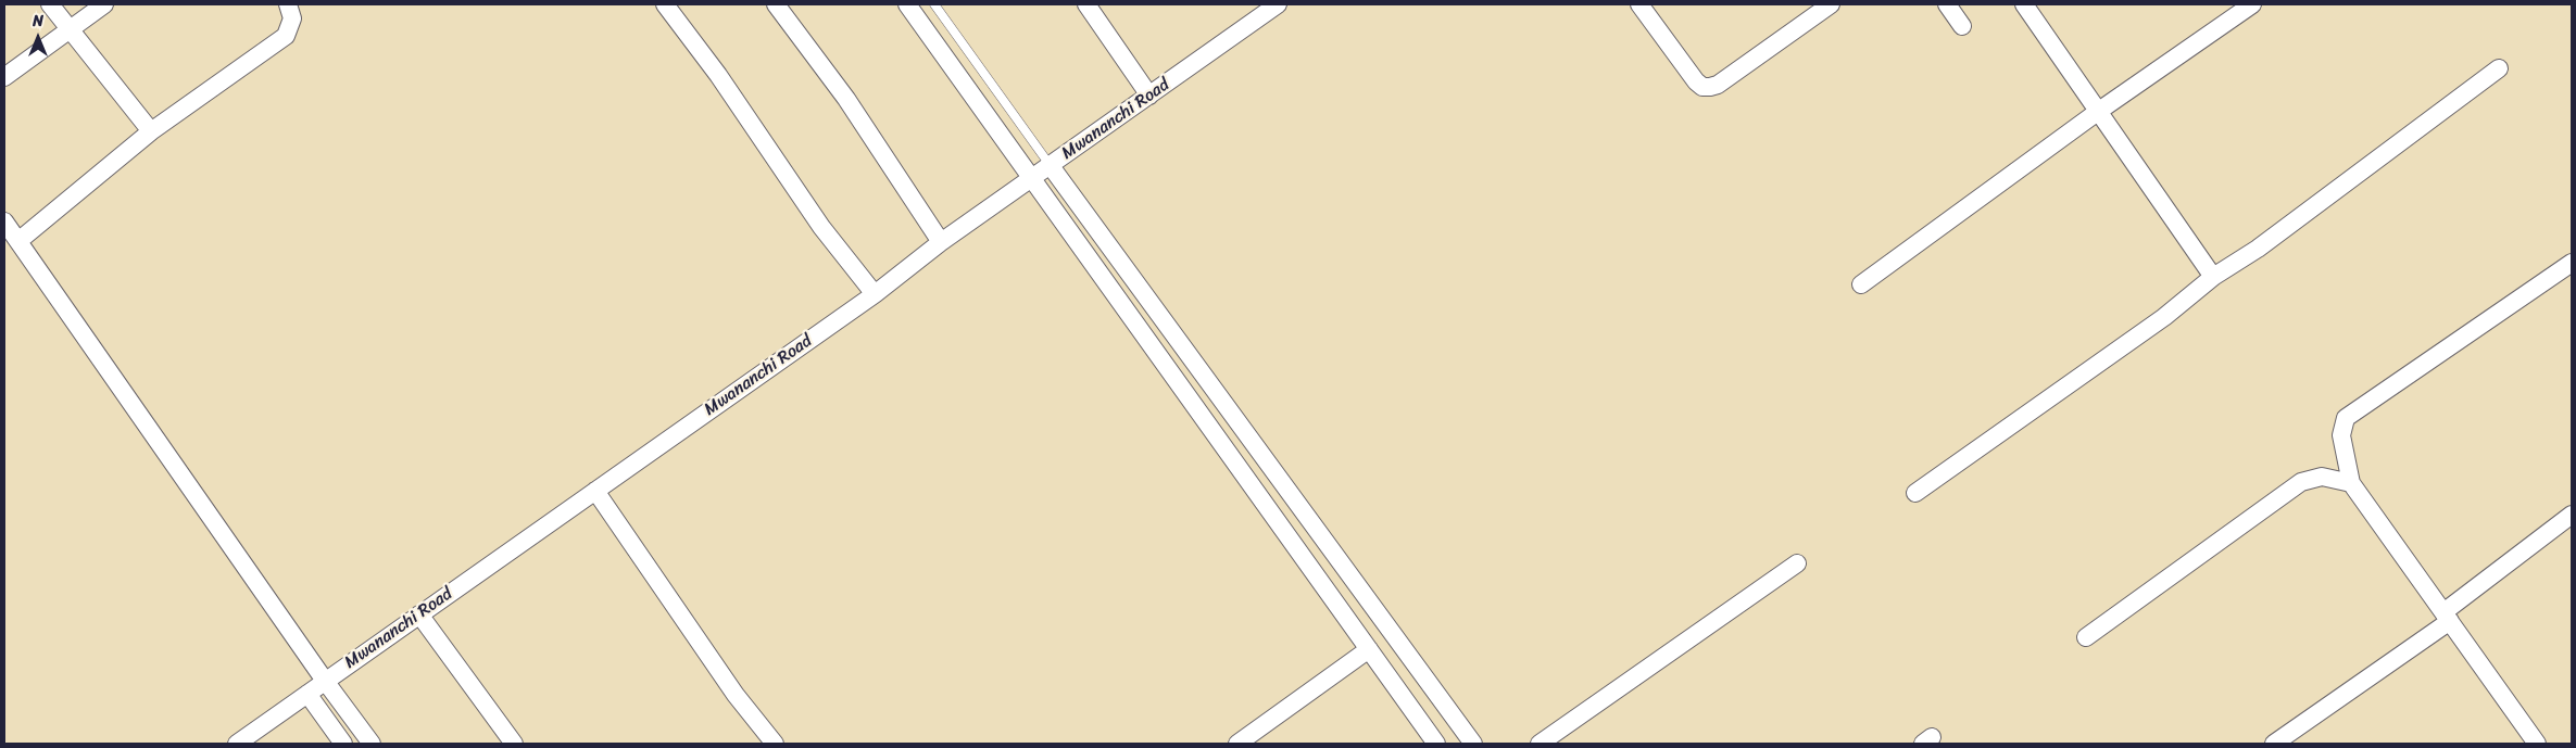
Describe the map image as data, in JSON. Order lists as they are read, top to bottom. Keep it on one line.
{"streets":{"street":["Mwananchi Road"]},"north":"top"}
